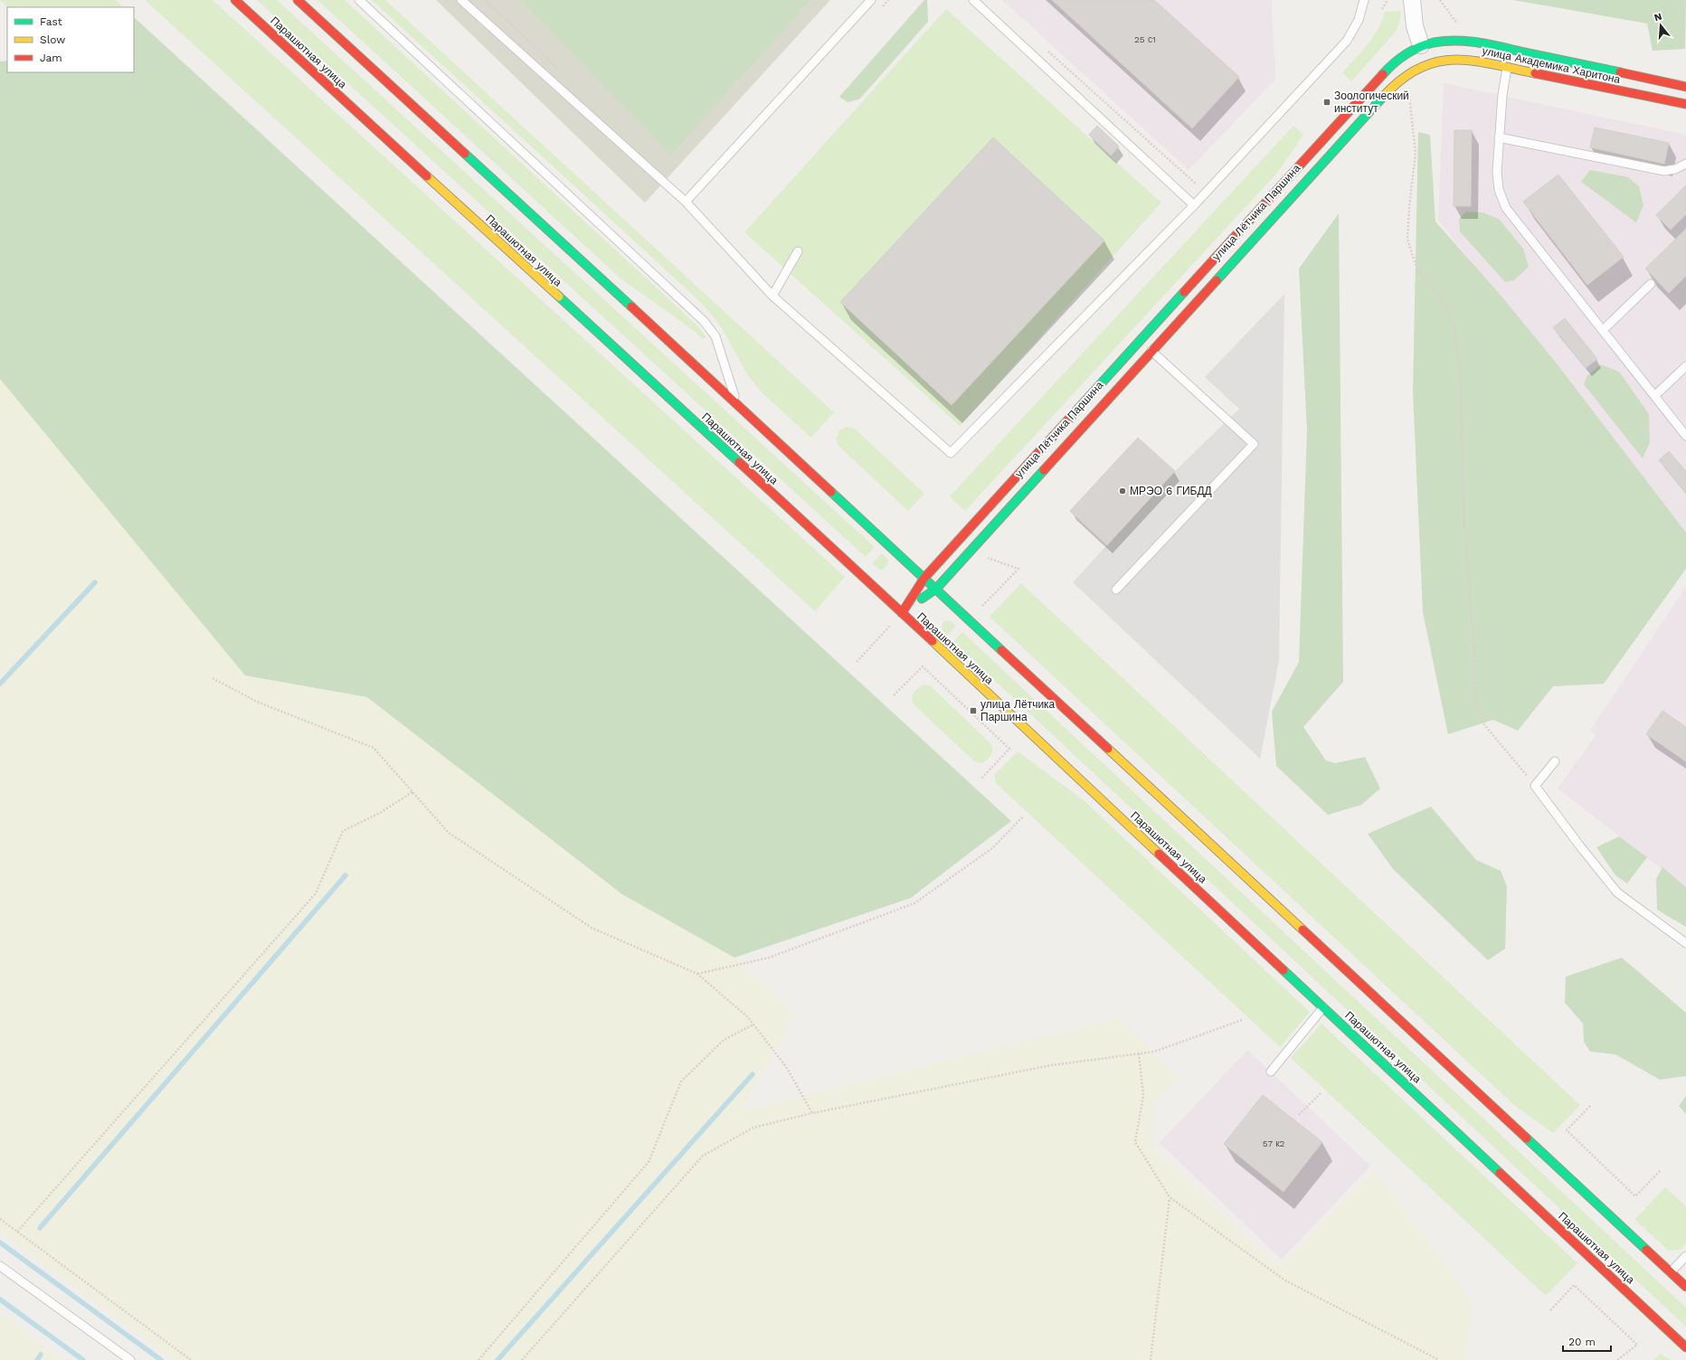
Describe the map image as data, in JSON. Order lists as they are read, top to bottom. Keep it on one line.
{"streets":{"main road":["Парашютная улица","улица Академика Харитона","улица Лётчика Паршина"]},"crossings":[["Парашютная улица","улица Лётчика Паршина"],["улица Академика Харитона","улица Лётчика Паршина"]],"places":{"transit":["Зоологический институт","улица Лётчика Паршина"],"other":["МРЭО 6 ГИБДД"]},"house_numbers":["25 с1","57 к2"],"legend":["Fast","Slow","Jam"],"scale_bar":"20 m","north":"top"}
